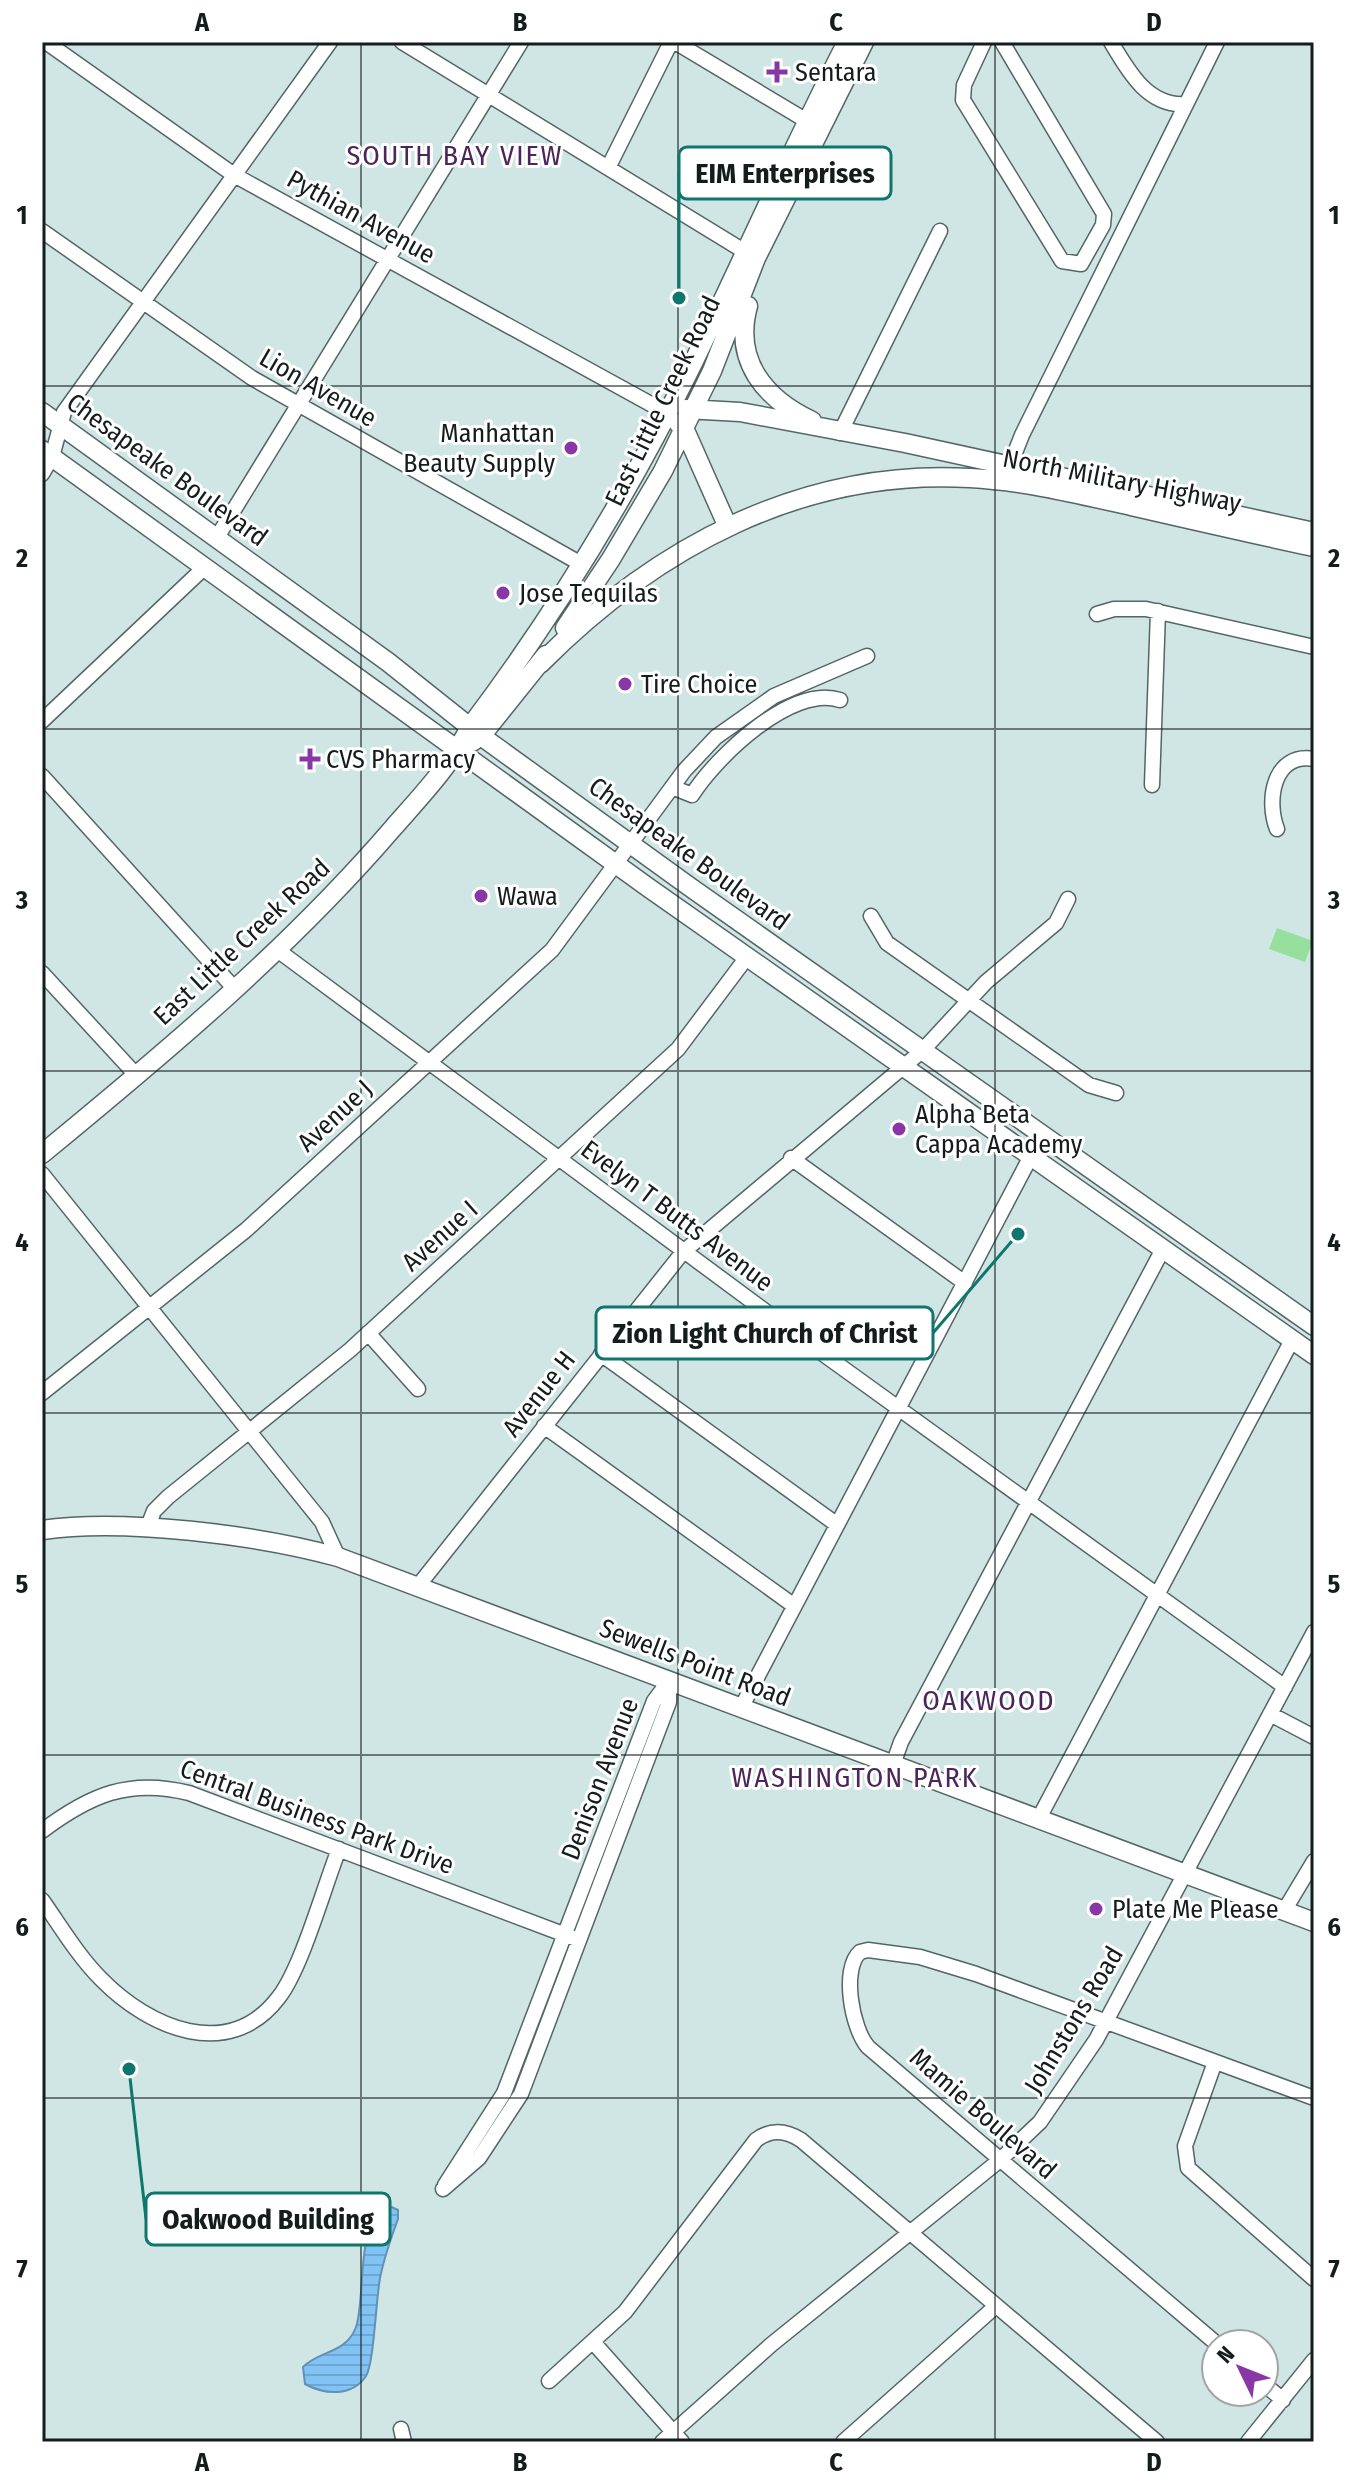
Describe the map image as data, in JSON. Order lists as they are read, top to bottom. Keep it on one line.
{"streets":{"main road":["East Little Creek Road","Chesapeake Boulevard","North Military Highway","Sewells Point Road"],"street":["Pythian Avenue","Lion Avenue","Avenue J","Evelyn T Butts Avenue","Avenue I","Avenue H","Denison Avenue","Central Business Park Drive","Johnstons Road","Mamie Boulevard"]},"crossings":[["Pythian Avenue","East Little Creek Road"],["Pythian Avenue","North Military Highway"],["Lion Avenue","East Little Creek Road"],["East Little Creek Road","Chesapeake Boulevard"],["East Little Creek Road","North Military Highway"],["East Little Creek Road","Evelyn T Butts Avenue"],["Chesapeake Boulevard","Avenue J"],["Chesapeake Boulevard","Avenue I"],["Chesapeake Boulevard","Avenue H"],["Avenue J","Evelyn T Butts Avenue"],["Evelyn T Butts Avenue","Avenue I"],["Evelyn T Butts Avenue","Avenue H"],["Evelyn T Butts Avenue","Johnstons Road"],["Avenue I","Sewells Point Road"],["Avenue H","Sewells Point Road"],["Sewells Point Road","Denison Avenue"],["Sewells Point Road","Johnstons Road"],["Denison Avenue","Central Business Park Drive"],["Johnstons Road","Mamie Boulevard"]],"districts":["SOUTH BAY VIEW","OAKWOOD","WASHINGTON PARK"],"places":{"health":["Sentara","CVS Pharmacy"],"other":["EIM Enterprises","Manhattan Beauty Supply","Jose Tequilas","Tire Choice","Wawa","Alpha Beta Cappa Academy","Zion Light Church of Christ","Plate Me Please","Oakwood Building"]},"north":"top left","grid":{"columns":["A","B","C","D"],"rows":["1","2","3","4","5","6","7"]}}
